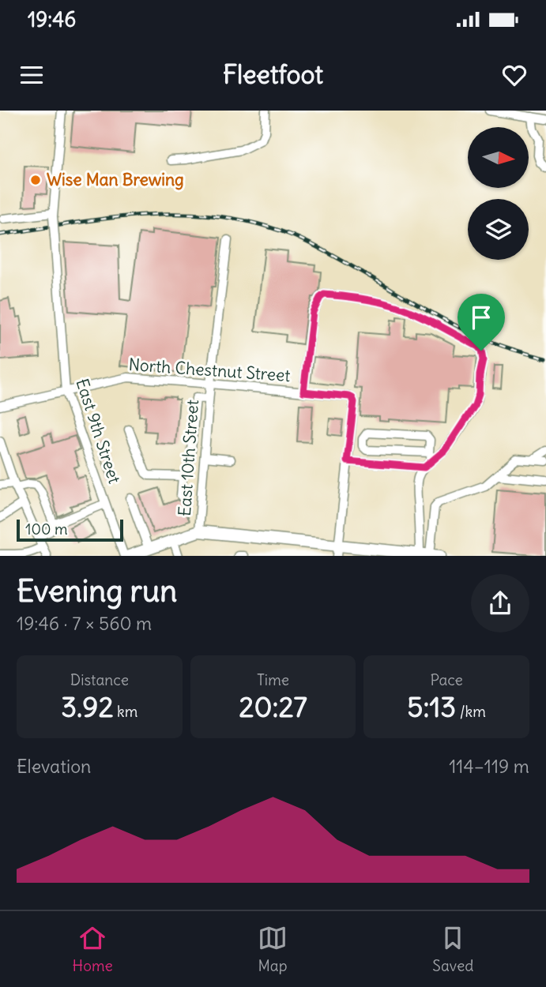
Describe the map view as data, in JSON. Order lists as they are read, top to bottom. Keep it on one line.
{"streets":{"street":["North Chestnut Street","East 9th Street","East 10th Street"]},"crossings":[["North Chestnut Street","East 9th Street"],["North Chestnut Street","East 10th Street"]],"places":["Wise Man Brewing"],"scale_bar":"100 m","north":"right","page":{"status":"19:46","header":"Fleetfoot","scale":"100 m","heading":["Evening run","19:46 · 7 × 560 m"],"stats":[["Distance","3.92 km"],["Time","20:27"],["Pace","5:13 /km"]],"chart":["Elevation","114–119 m"],"tabs":["Home","Map","Saved"]}}
